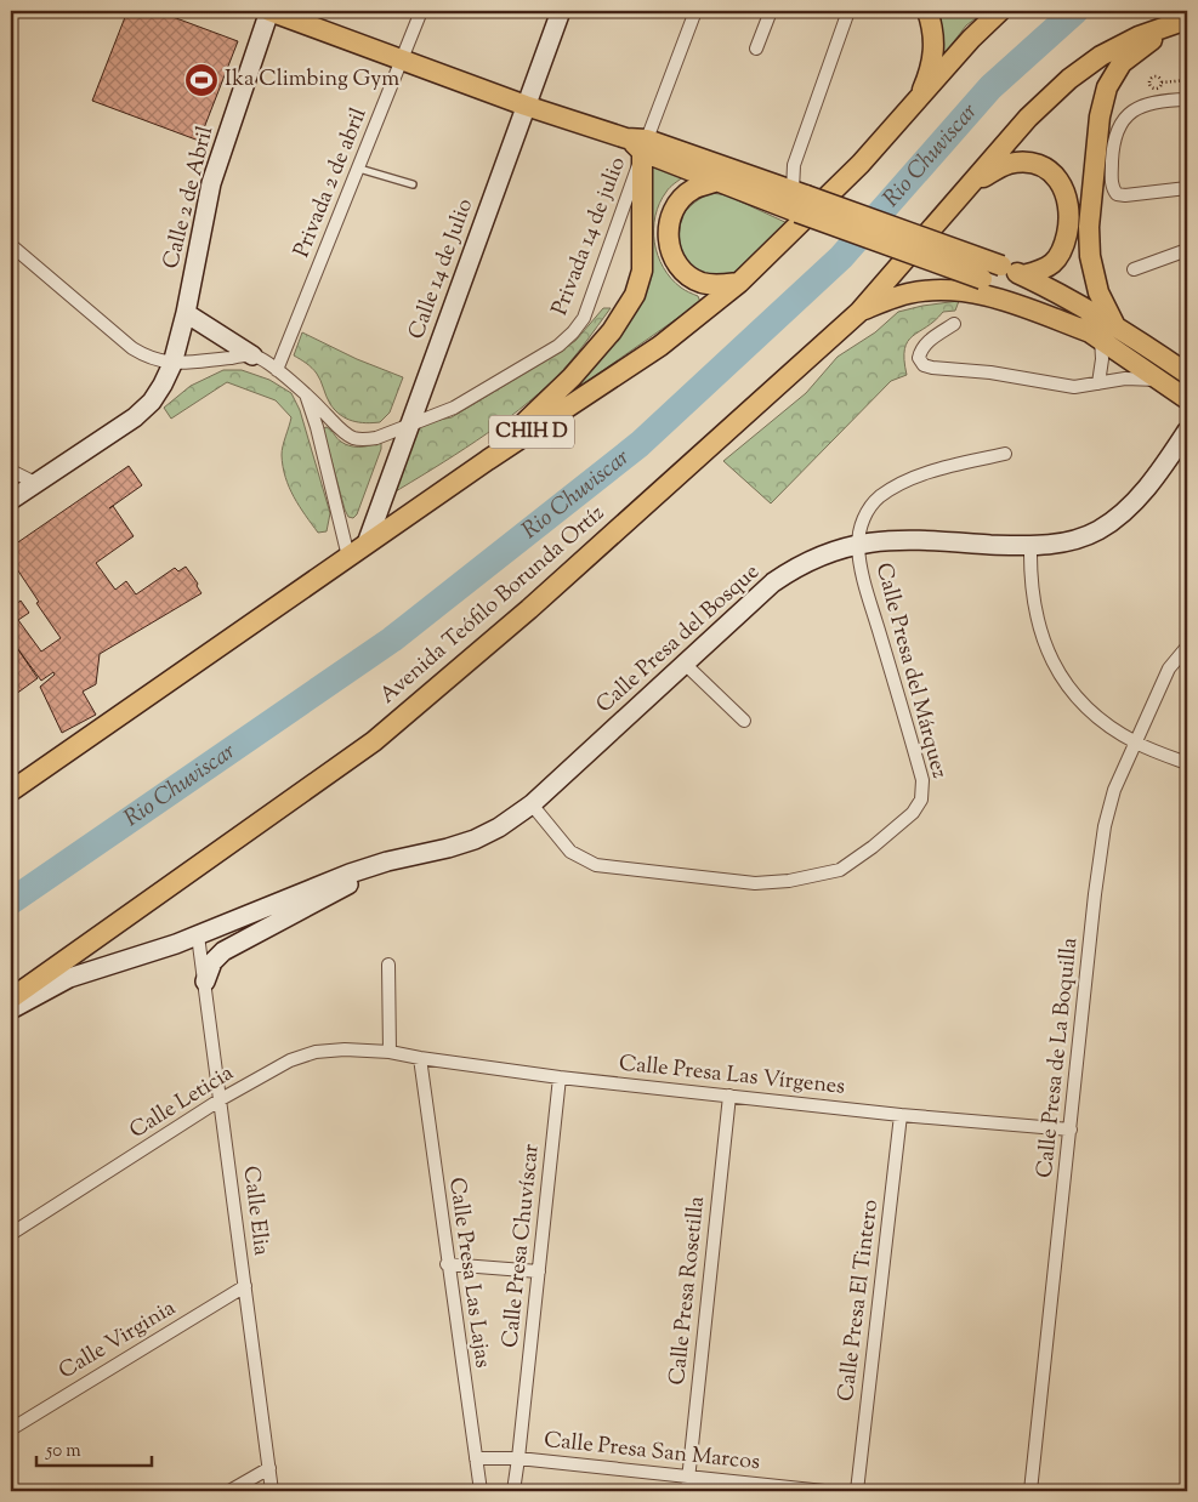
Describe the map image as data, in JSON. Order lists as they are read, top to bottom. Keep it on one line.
{"streets":{"main road":["CHIH D","Avenida Teófilo Borunda Ortíz"],"street":["Privada 2 de abril","Calle 2 de Abril","Privada 14 de julio","Calle 14 de Julio","Calle Presa del Bosque","Calle Presa del Márquez","Calle Presa de La Boquilla","Calle Presa Las Vírgenes","Calle Leticia","Calle Elia","Calle Presa Chuvíscar","Calle Presa Las Lajas","Calle Presa Rosetilla","Calle Presa El Tintero","Calle Virginia","Calle Presa San Marcos"]},"crossings":[["Privada 14 de julio","Calle 14 de Julio"],["Calle 14 de Julio","CHIH D"],["Calle Presa del Bosque","Calle Presa del Márquez"],["Calle Presa del Bosque","Calle Elia"],["Calle Presa de La Boquilla","Calle Presa Las Vírgenes"],["Calle Presa Las Vírgenes","Calle Leticia"],["Calle Presa Las Vírgenes","Calle Presa Chuvíscar"],["Calle Presa Las Vírgenes","Calle Presa Las Lajas"],["Calle Presa Las Vírgenes","Calle Presa Rosetilla"],["Calle Presa Las Vírgenes","Calle Presa El Tintero"],["Calle Leticia","Calle Elia"],["Calle Elia","Calle Virginia"],["Calle Presa Chuvíscar","Calle Presa San Marcos"],["Calle Presa Las Lajas","Calle Presa San Marcos"],["Calle Presa Rosetilla","Calle Presa San Marcos"]],"water":["Rio Chuviscar"],"places":{"sports":["Ika Climbing Gym"]},"scale_bar":"50 m"}
